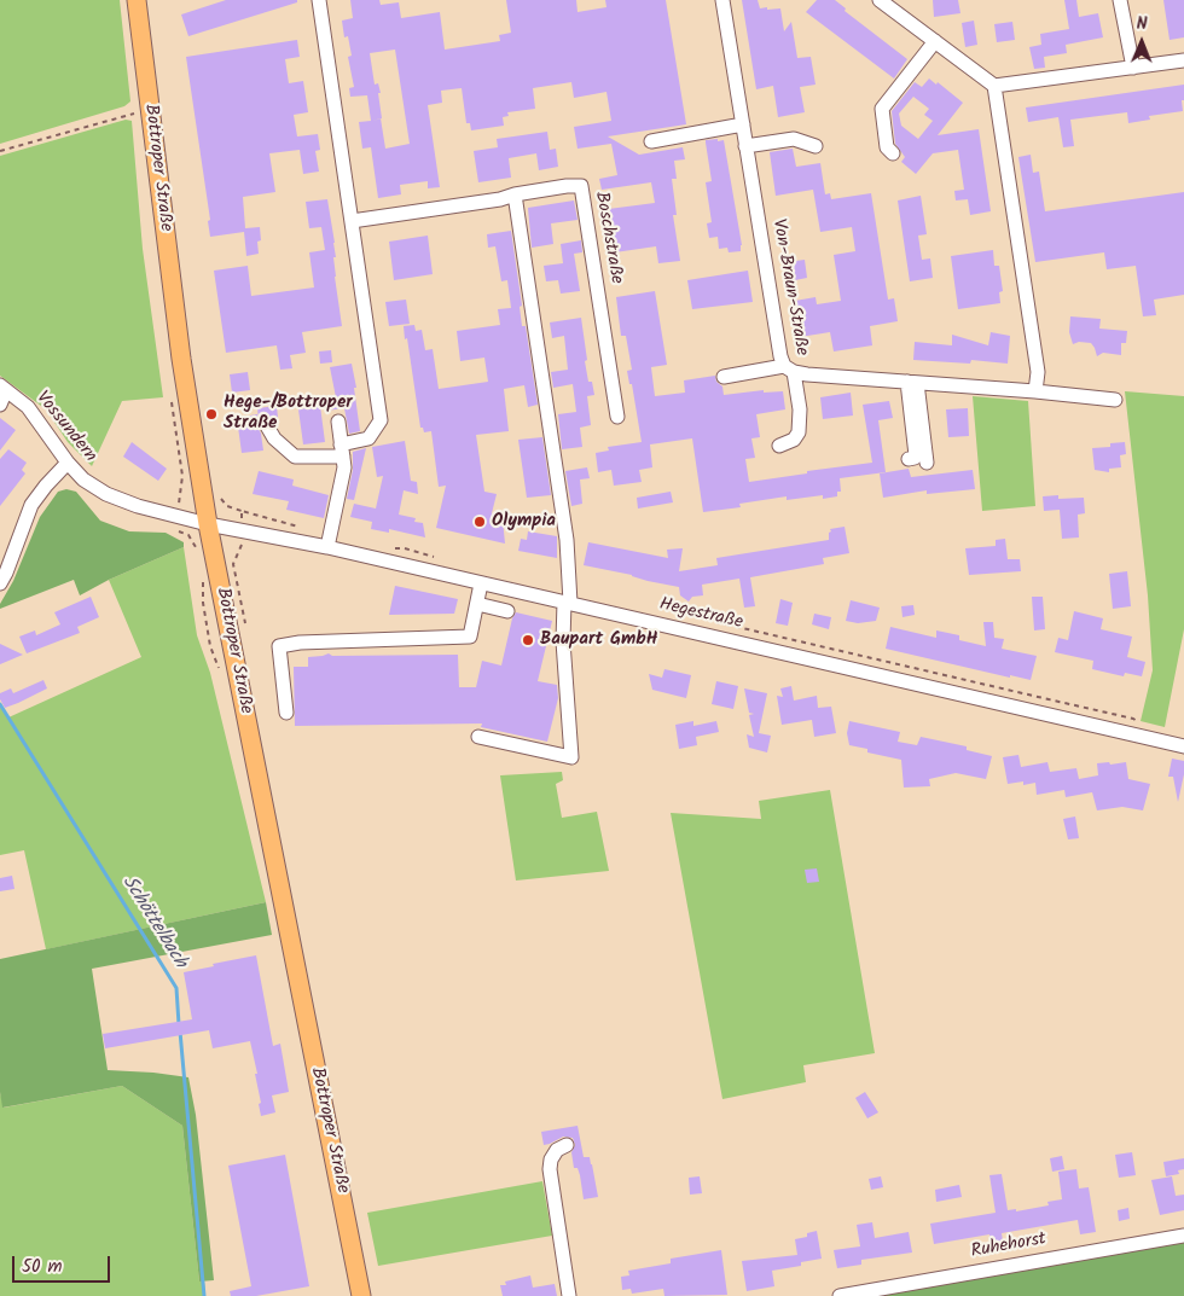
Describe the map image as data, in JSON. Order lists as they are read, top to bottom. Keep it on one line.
{"streets":{"main road":["Bottroper Straße"],"street":["Boschstraße","Von-Braun-Straße","Vossundern","Hegestraße","Ruhehorst"]},"crossings":[["Bottroper Straße","Vossundern"],["Bottroper Straße","Hegestraße"],["Vossundern","Hegestraße"]],"water":["Schöttelbach"],"places":["Hege-/Bottroper Straße","Olympia","Baupart GmbH"],"scale_bar":"50 m","north":"top"}
